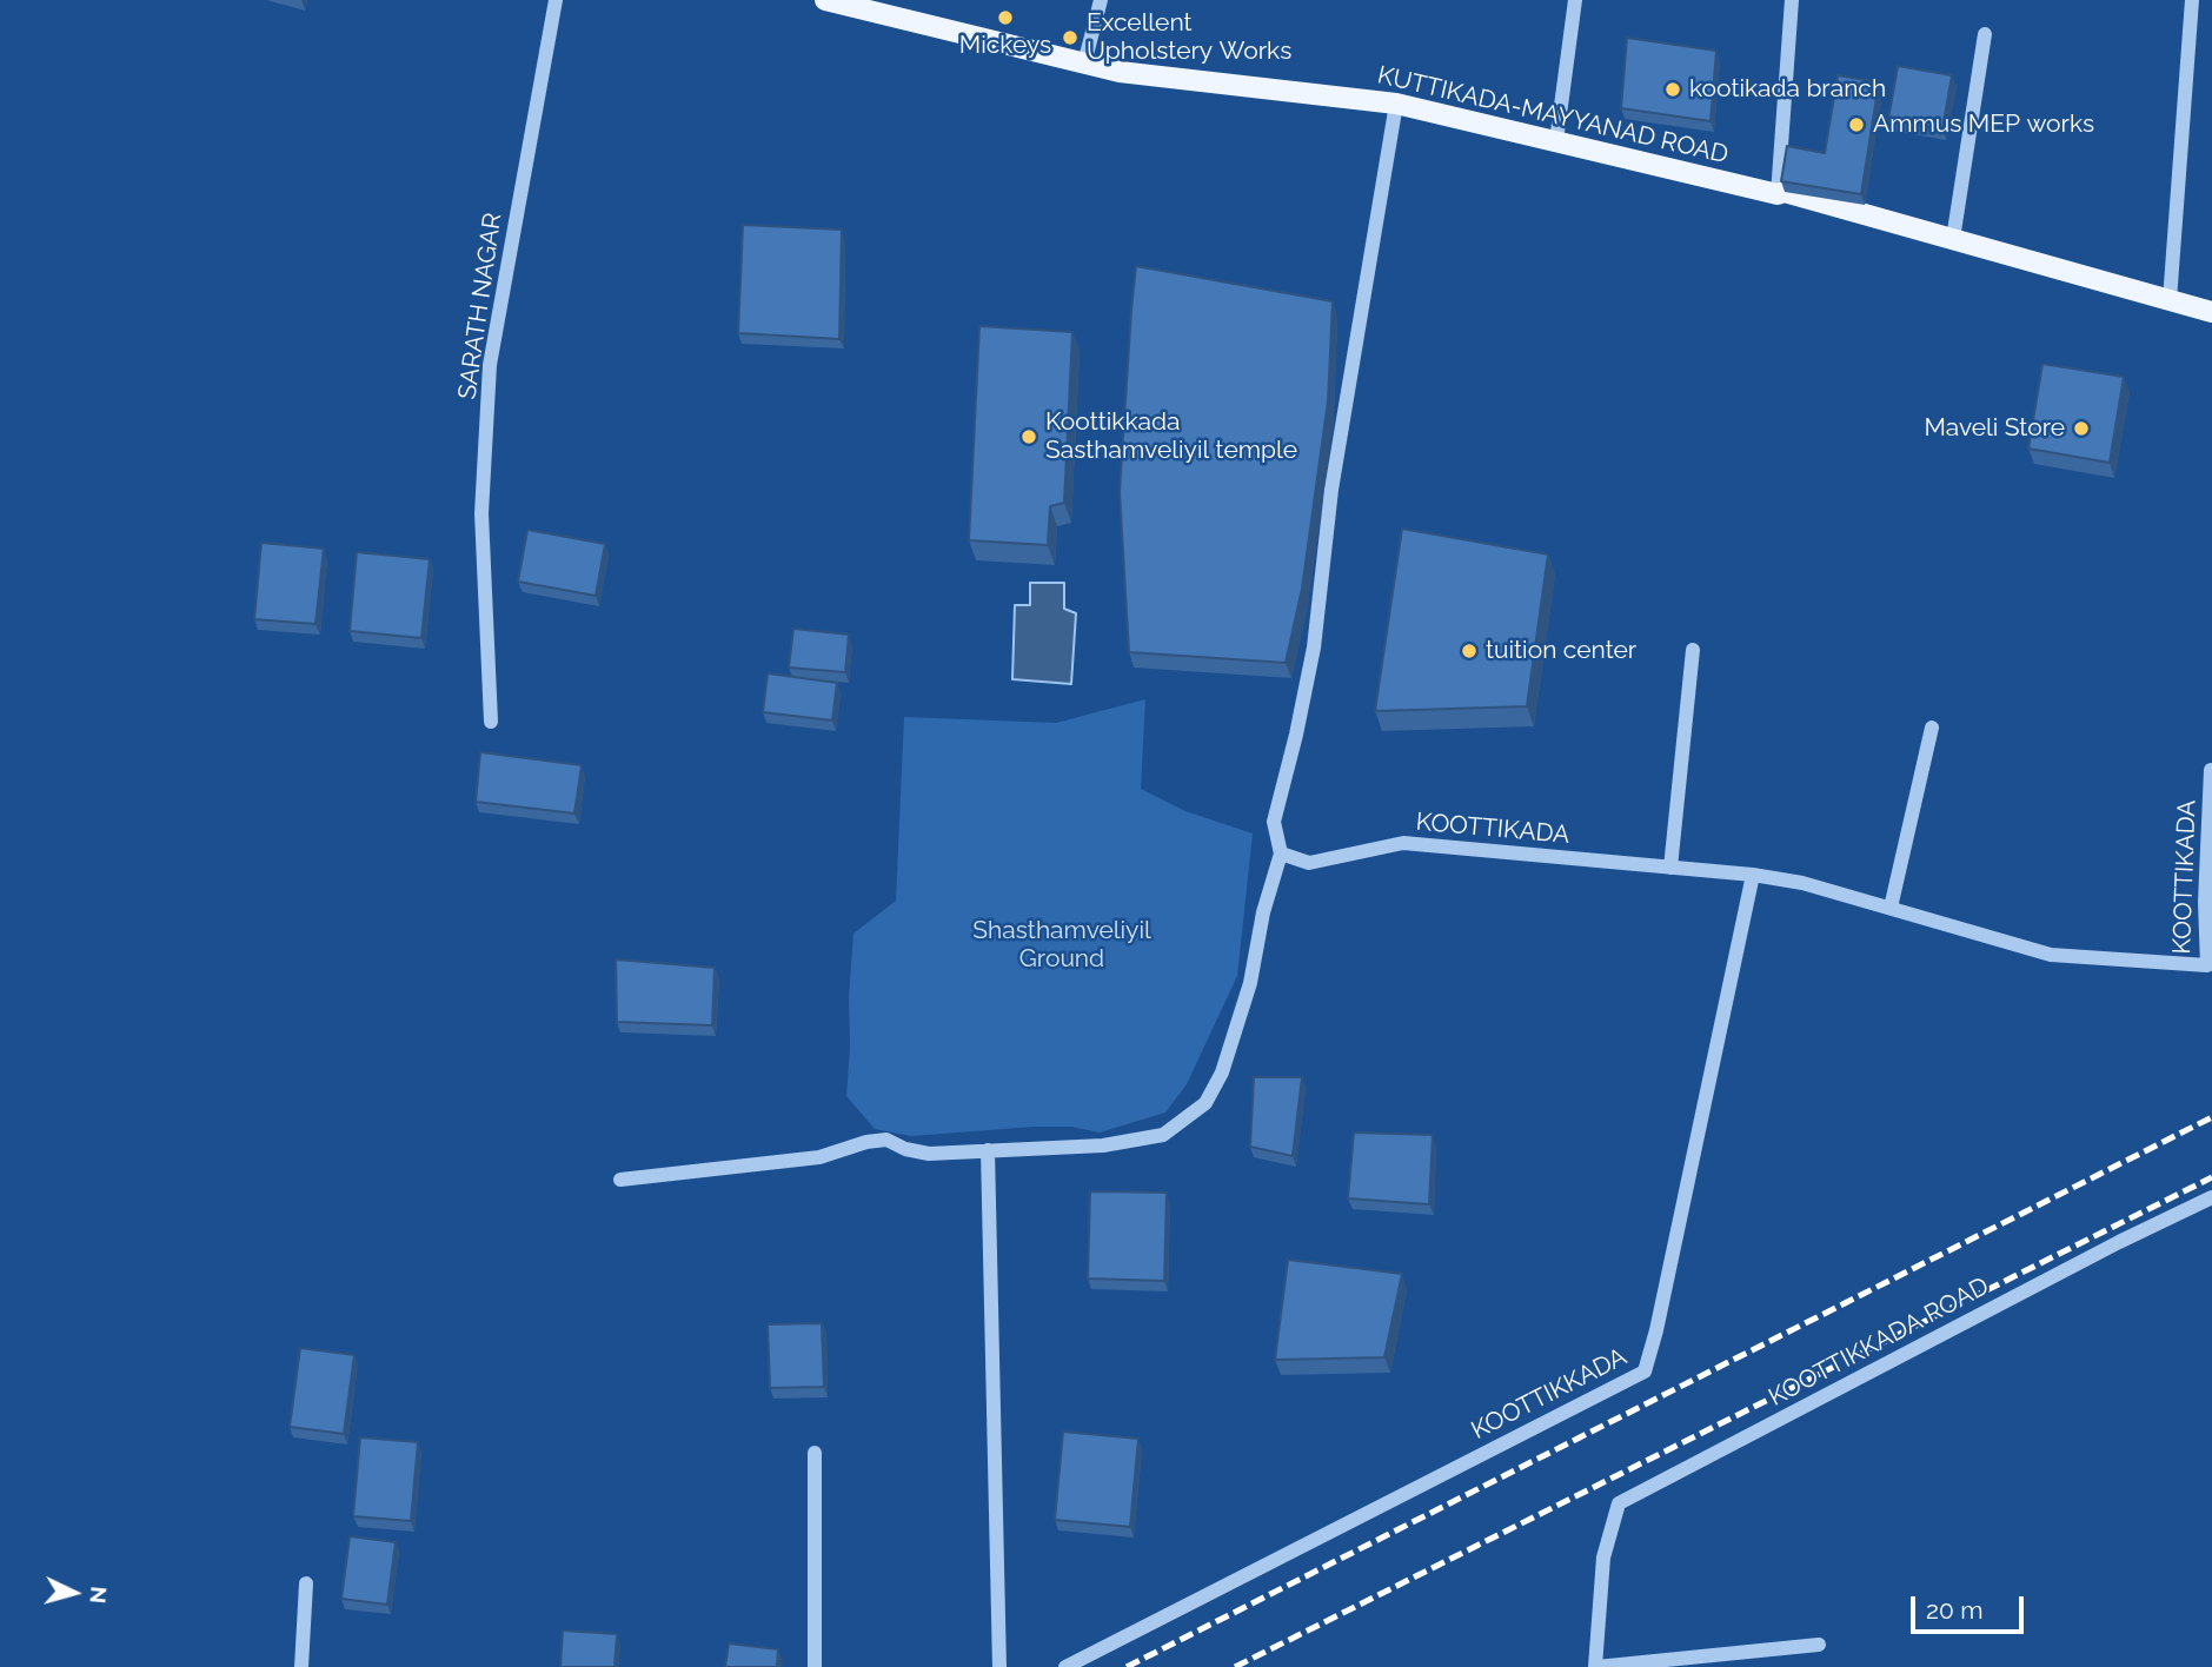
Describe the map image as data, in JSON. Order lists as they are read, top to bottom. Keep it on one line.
{"streets":{"main road":["KUTTIKADA-MAYYANAD ROAD"],"street":["SARATH NAGAR","KOOTTIKADA","KOOTTIKKADA ROAD","KOOTTIKKADA"]},"crossings":[["KOOTTIKADA","KOOTTIKKADA"]],"parks":["Shasthamveliyil Ground"],"places":["Mickeys","Excellent Upholstery Works","kootikada branch","Ammus MEP works","Maveli Store","Koottikkada Sasthamveliyil temple","tuition center"],"scale_bar":"20 m","north":"right"}
